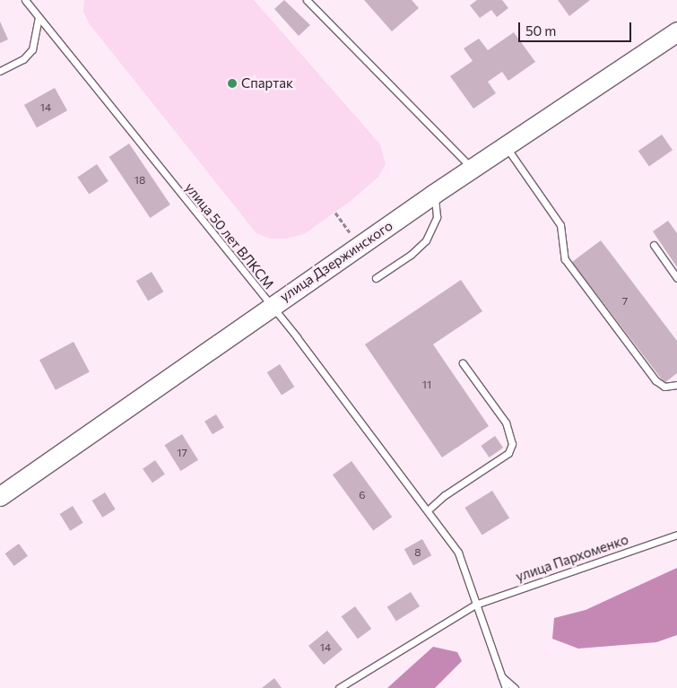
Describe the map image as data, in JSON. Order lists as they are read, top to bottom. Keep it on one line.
{"streets":{"main road":["улица Дзержинского"],"lane":["улица 50 лет ВЛКСМ","улица Пархоменко"]},"crossings":[["улица 50 лет ВЛКСМ","улица Дзержинского"],["улица 50 лет ВЛКСМ","улица Пархоменко"]],"places":["Спартак"],"house_numbers":["14","18","7","11","17","6","8","14"],"scale_bar":"50 m"}
